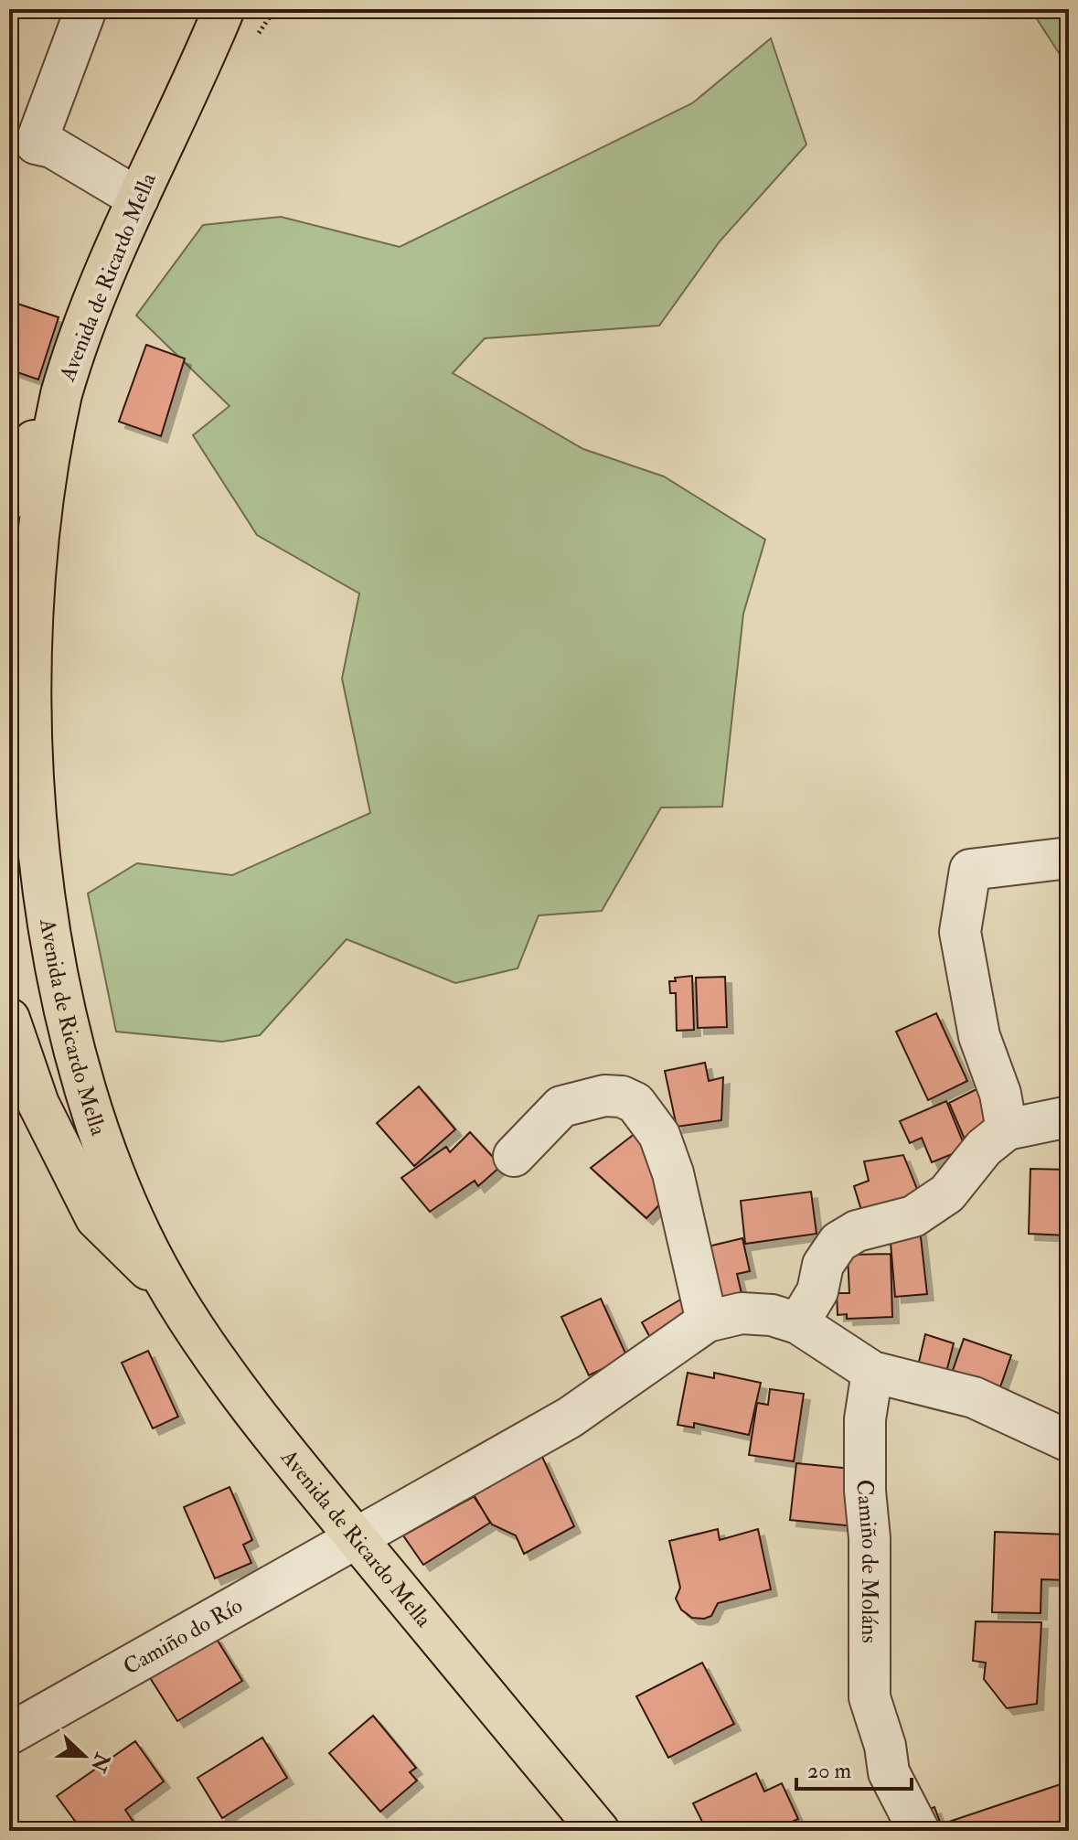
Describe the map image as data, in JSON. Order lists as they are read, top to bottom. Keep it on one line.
{"streets":{"main road":["Avenida de Ricardo Mella"],"street":["Camiño de Moláns","Camiño do Río"]},"crossings":[["Avenida de Ricardo Mella","Camiño do Río"]],"scale_bar":"20 m","north":"right"}
